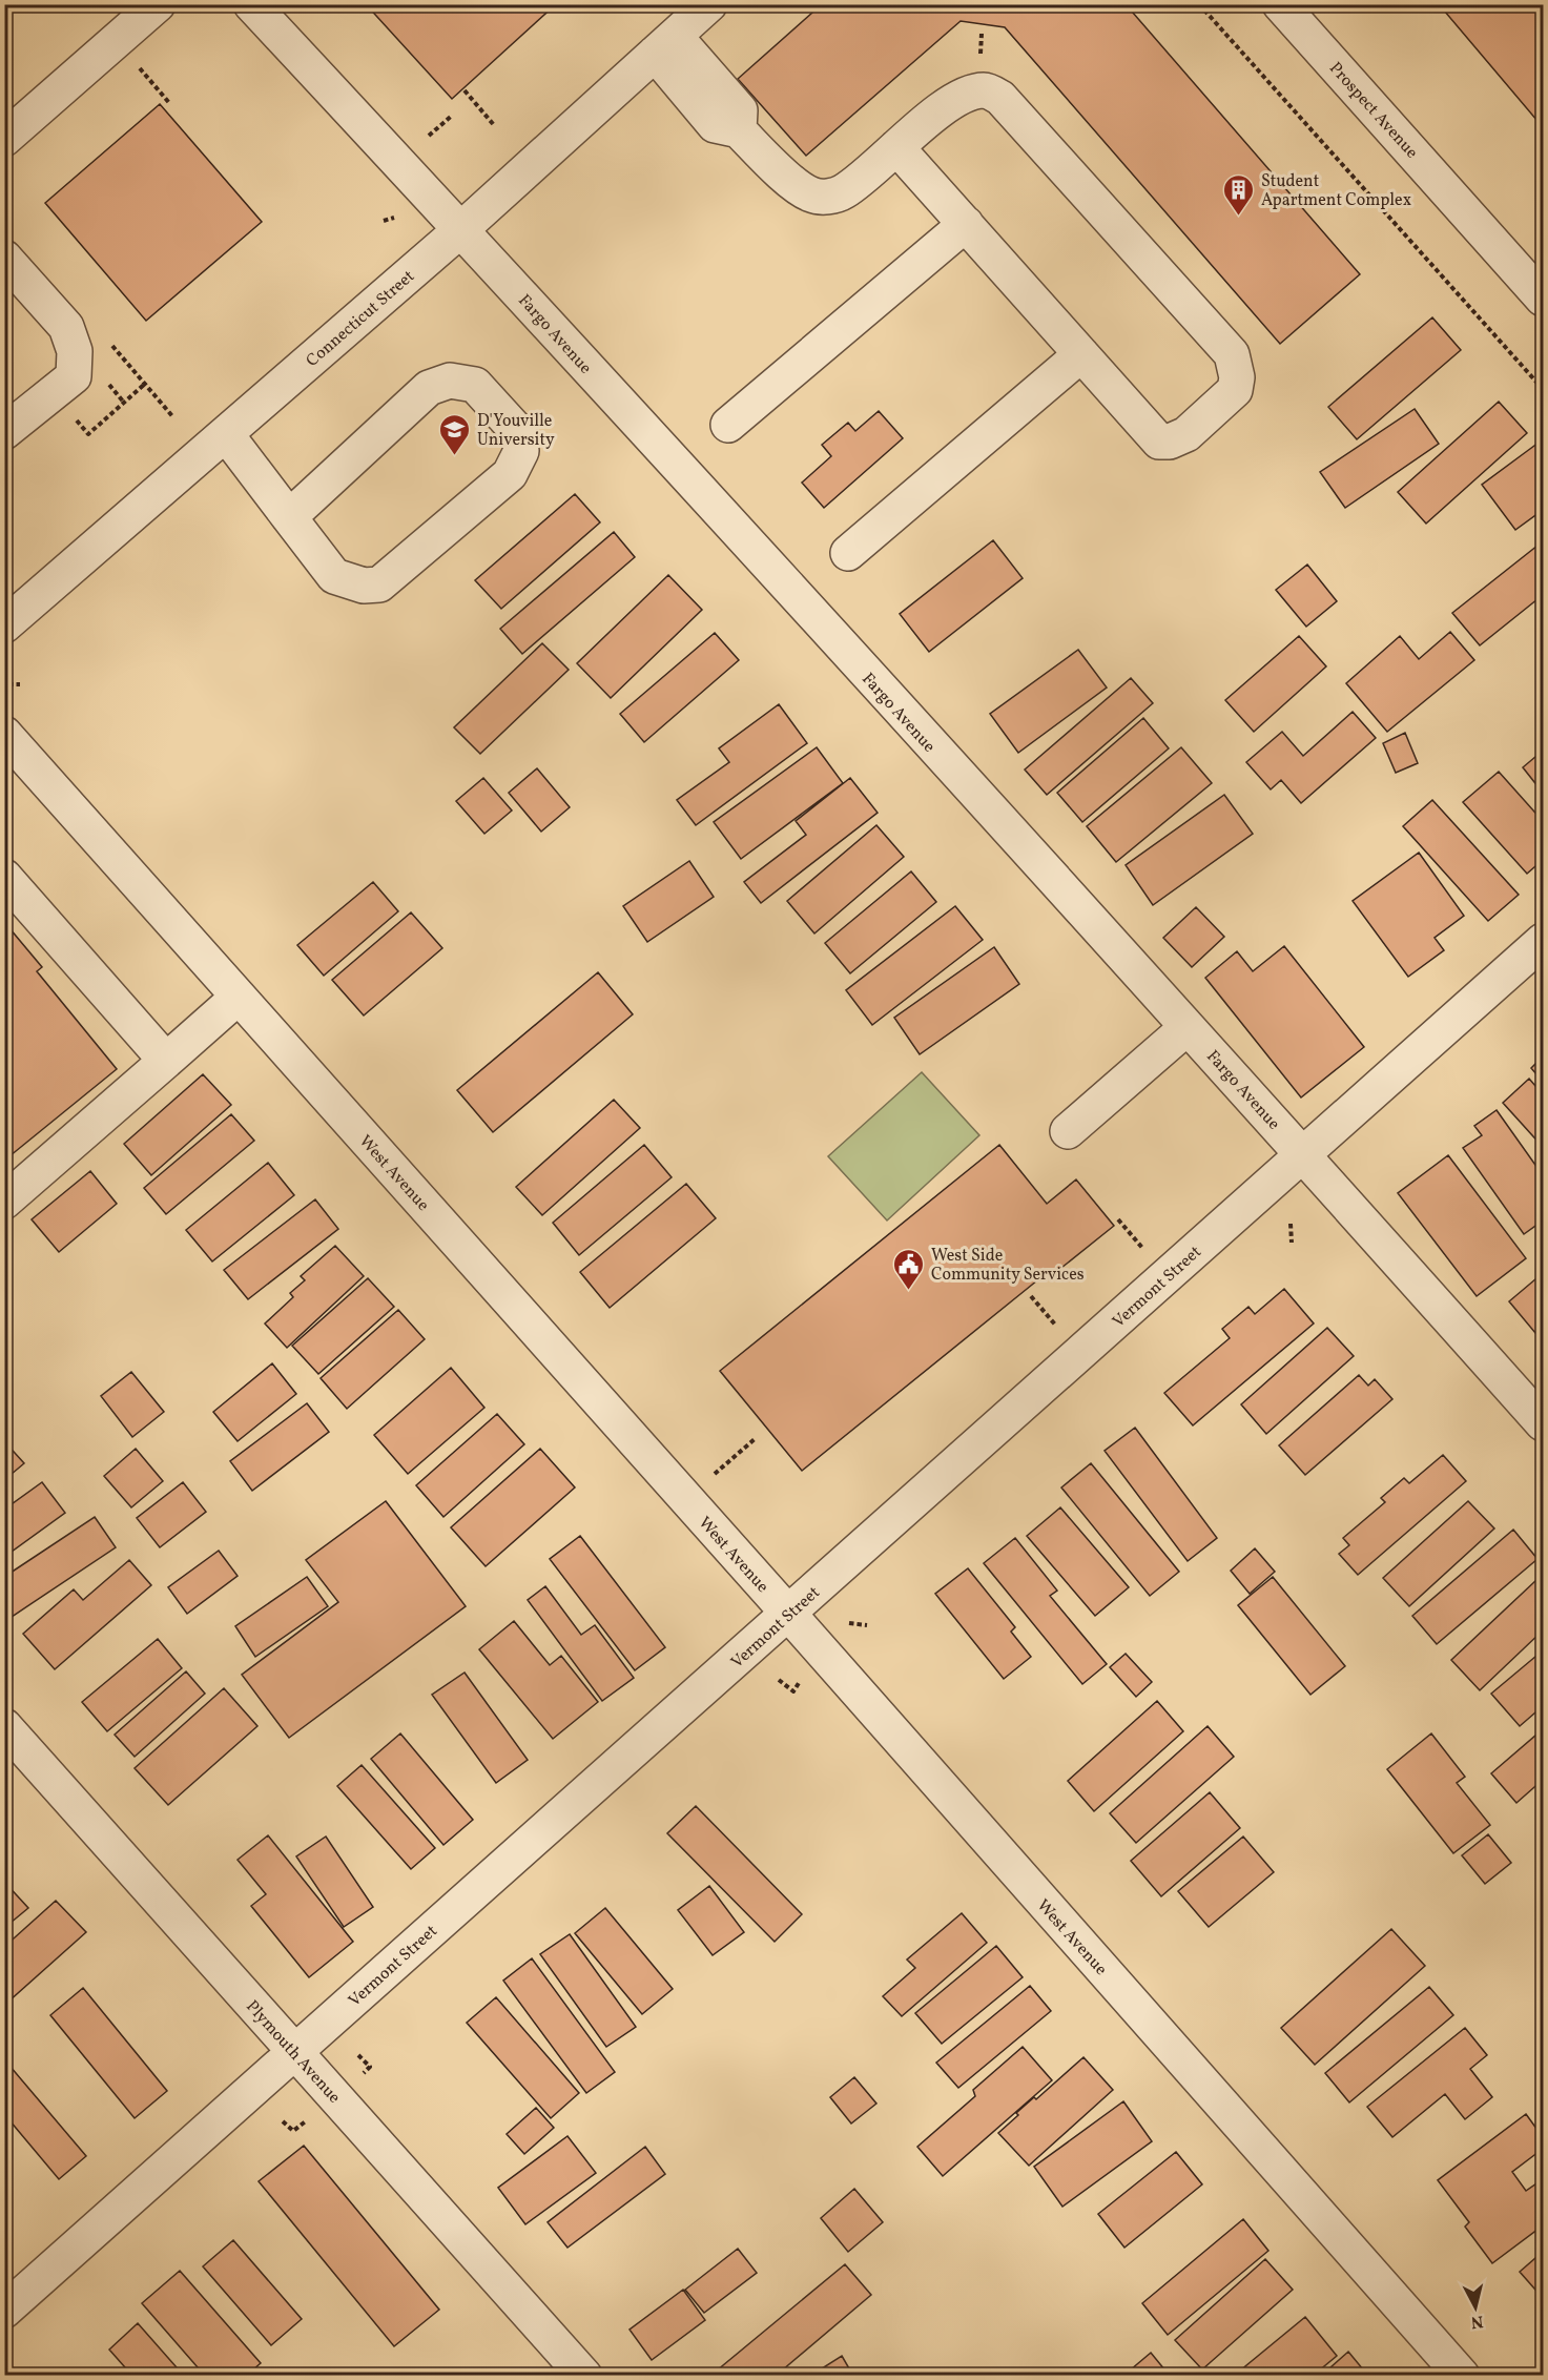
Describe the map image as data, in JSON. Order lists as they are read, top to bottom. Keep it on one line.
{"streets":{"street":["Prospect Avenue","Connecticut Street","Fargo Avenue","West Avenue","Vermont Street","Plymouth Avenue"]},"crossings":[["Connecticut Street","Fargo Avenue"],["Fargo Avenue","Vermont Street"],["West Avenue","Vermont Street"],["Vermont Street","Plymouth Avenue"]],"places":{"building":["Student Apartment Complex"],"school or university":["D'Youville University"],"public building":["West Side Community Services"]},"north":"bottom"}
